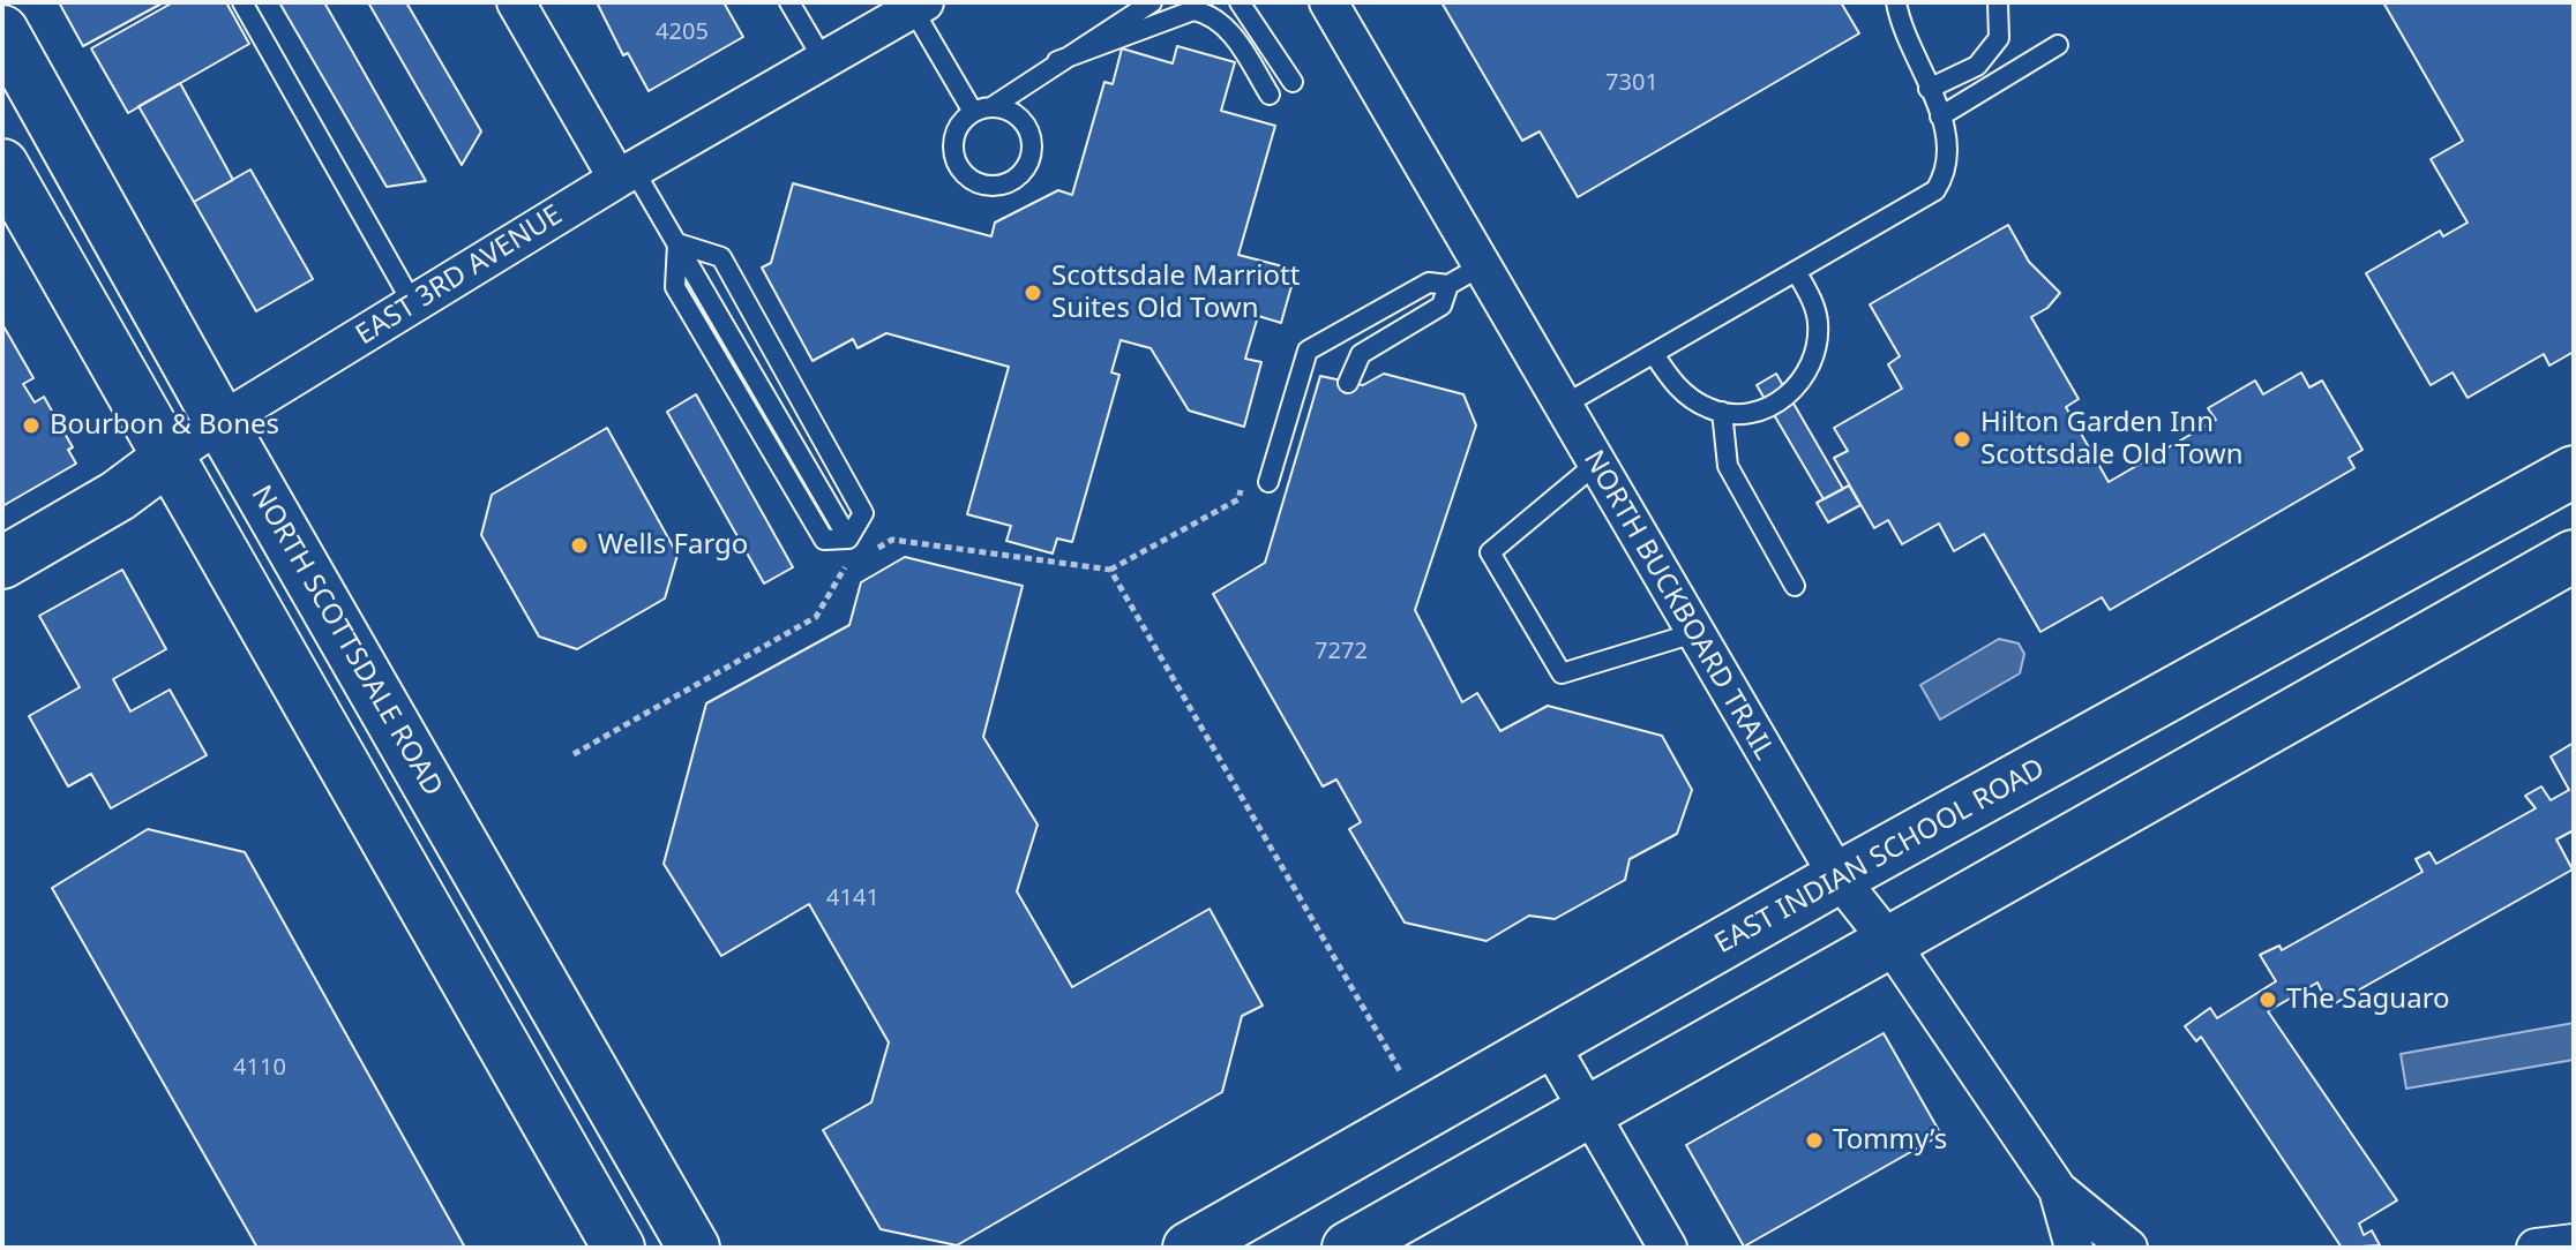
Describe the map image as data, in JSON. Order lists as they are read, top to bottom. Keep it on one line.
{"streets":{"main road":["EAST 3RD AVENUE","NORTH SCOTTSDALE ROAD","EAST INDIAN SCHOOL ROAD"],"street":["NORTH BUCKBOARD TRAIL"]},"crossings":[["EAST 3RD AVENUE","NORTH SCOTTSDALE ROAD"],["NORTH BUCKBOARD TRAIL","EAST INDIAN SCHOOL ROAD"]],"places":["Scottsdale Marriott Suites Old Town","Bourbon & Bones","Hilton Garden Inn Scottsdale Old Town","Wells Fargo","The Saguaro","Tommy’s"],"house_numbers":["4205","7301","7272","4141","4110"]}
